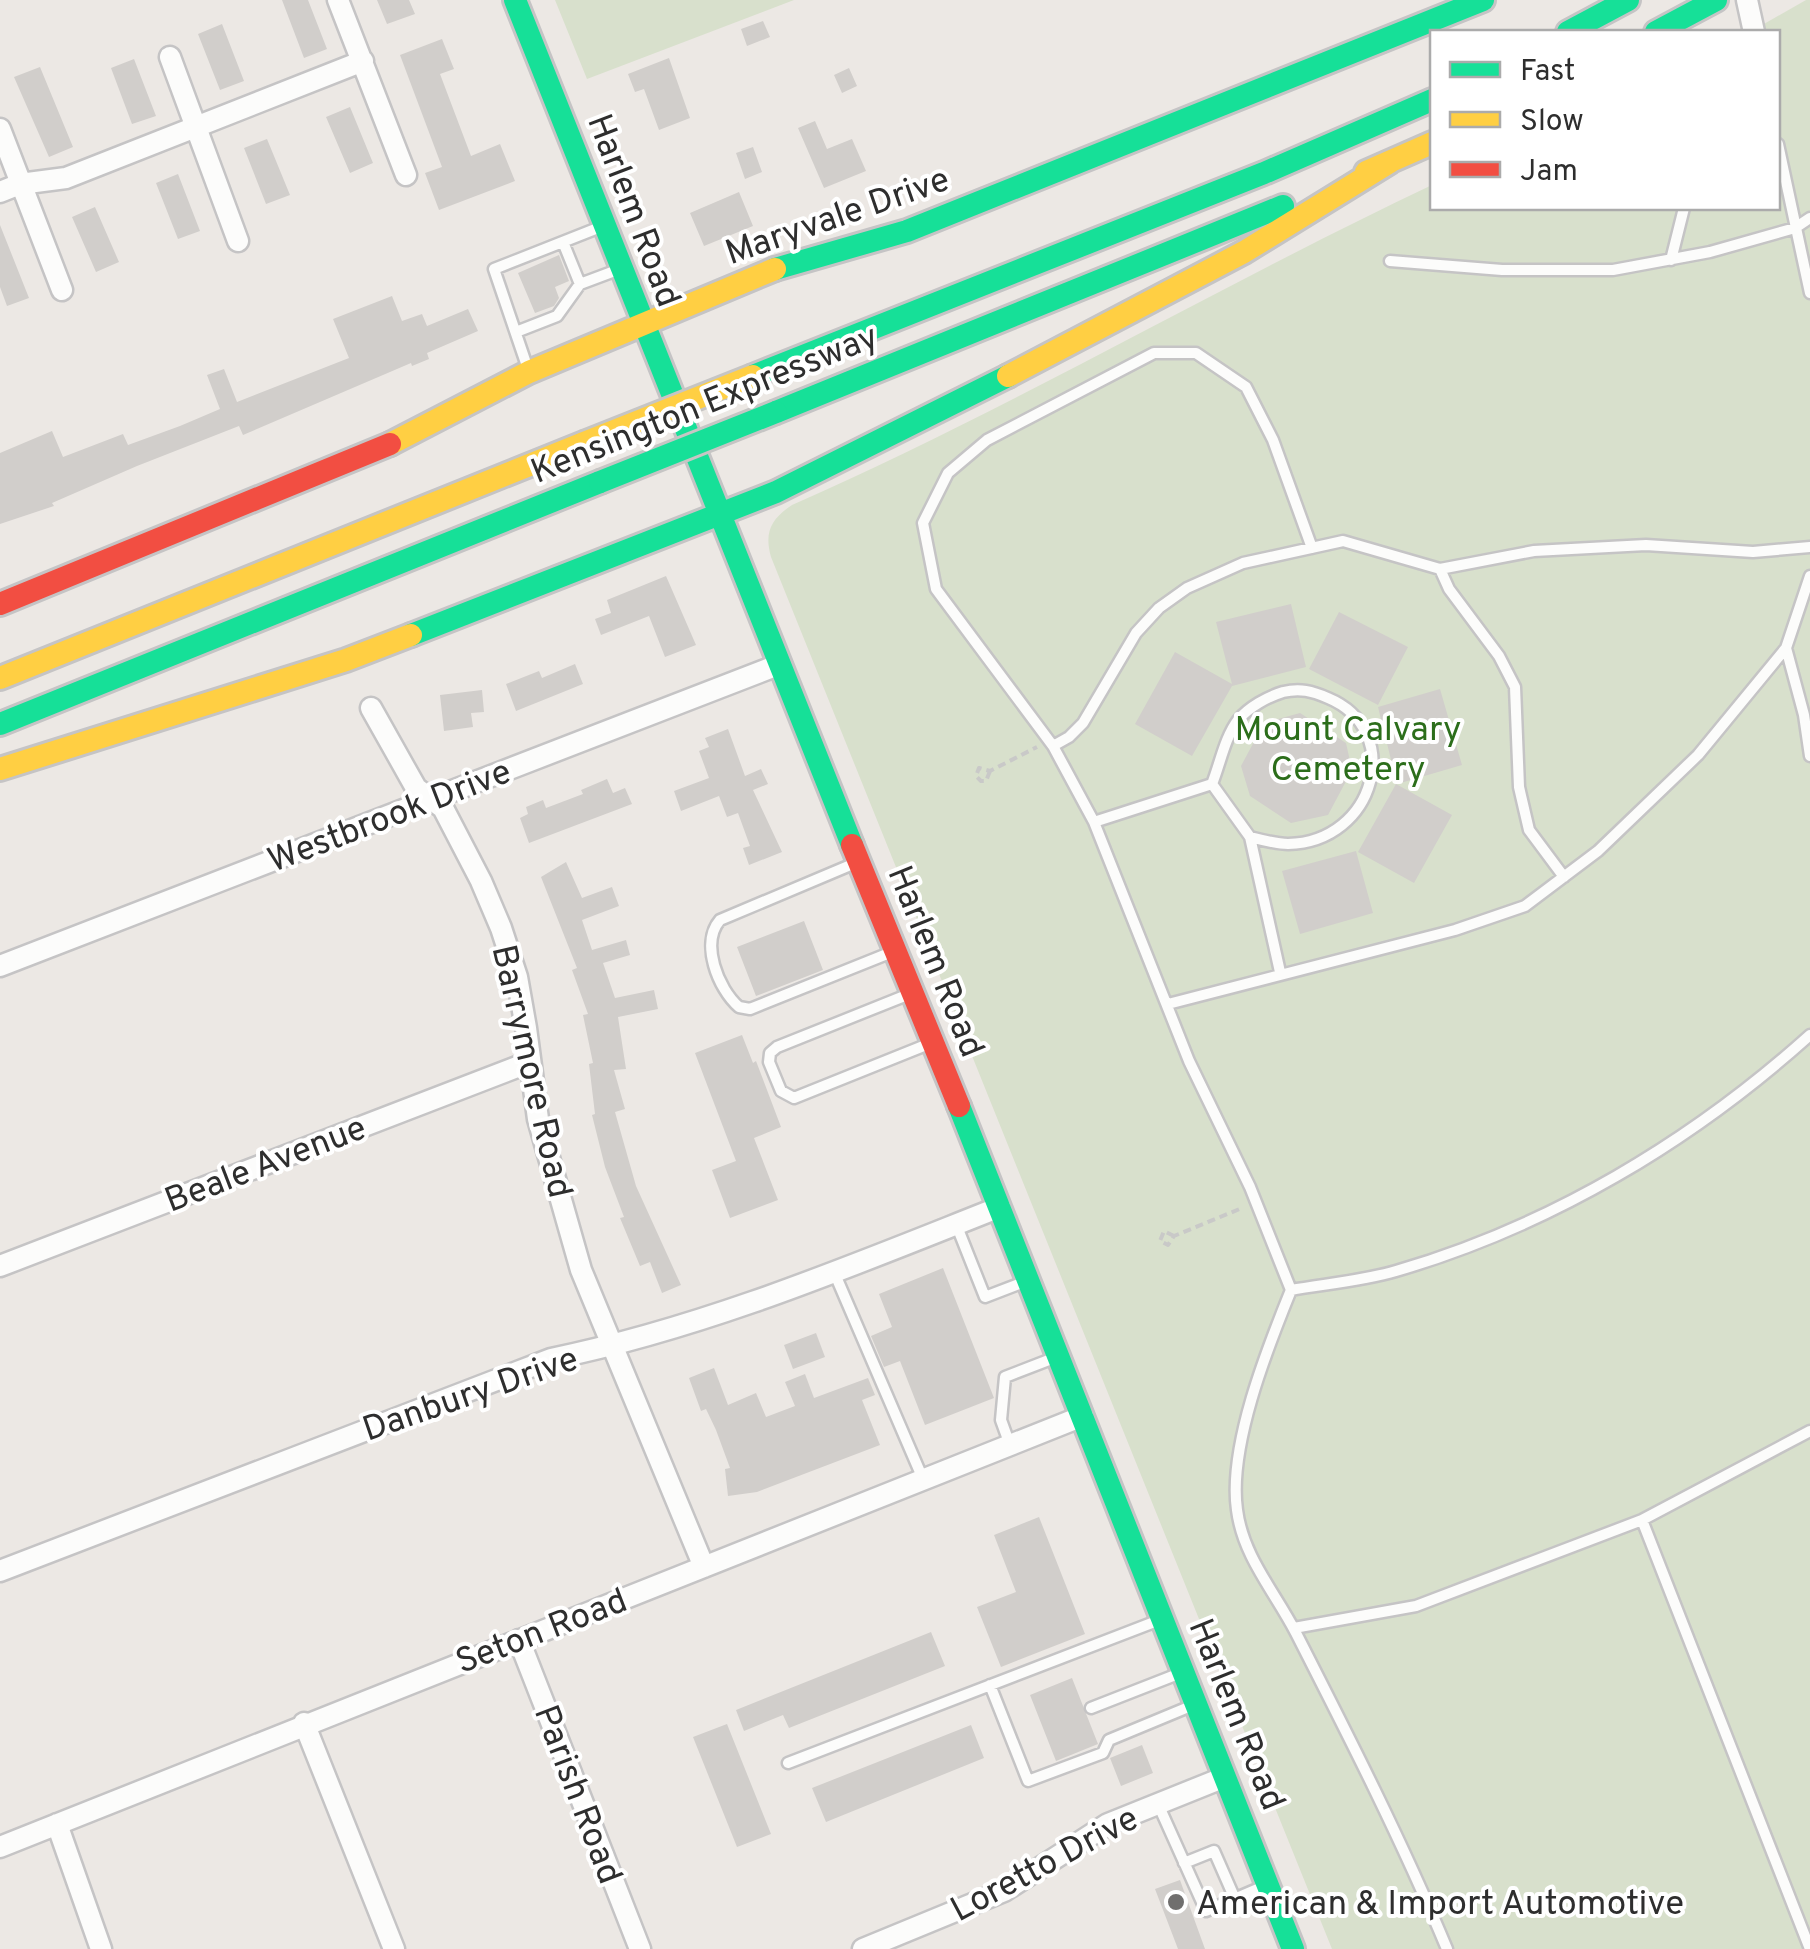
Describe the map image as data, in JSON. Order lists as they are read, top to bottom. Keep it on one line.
{"streets":{"main road":["Harlem Road","Maryvale Drive","Kensington Expressway"],"street":["Westbrook Drive","Barrymore Road","Beale Avenue","Danbury Drive","Seton Road","Parish Road","Loretto Drive"]},"crossings":[["Harlem Road","Maryvale Drive"],["Harlem Road","Westbrook Drive"],["Harlem Road","Danbury Drive"],["Harlem Road","Seton Road"],["Harlem Road","Loretto Drive"],["Westbrook Drive","Barrymore Road"],["Barrymore Road","Beale Avenue"],["Barrymore Road","Danbury Drive"],["Barrymore Road","Seton Road"],["Seton Road","Parish Road"]],"parks":["Mount Calvary Cemetery"],"places":["American & Import Automotive"],"legend":["Fast","Slow","Jam"]}
